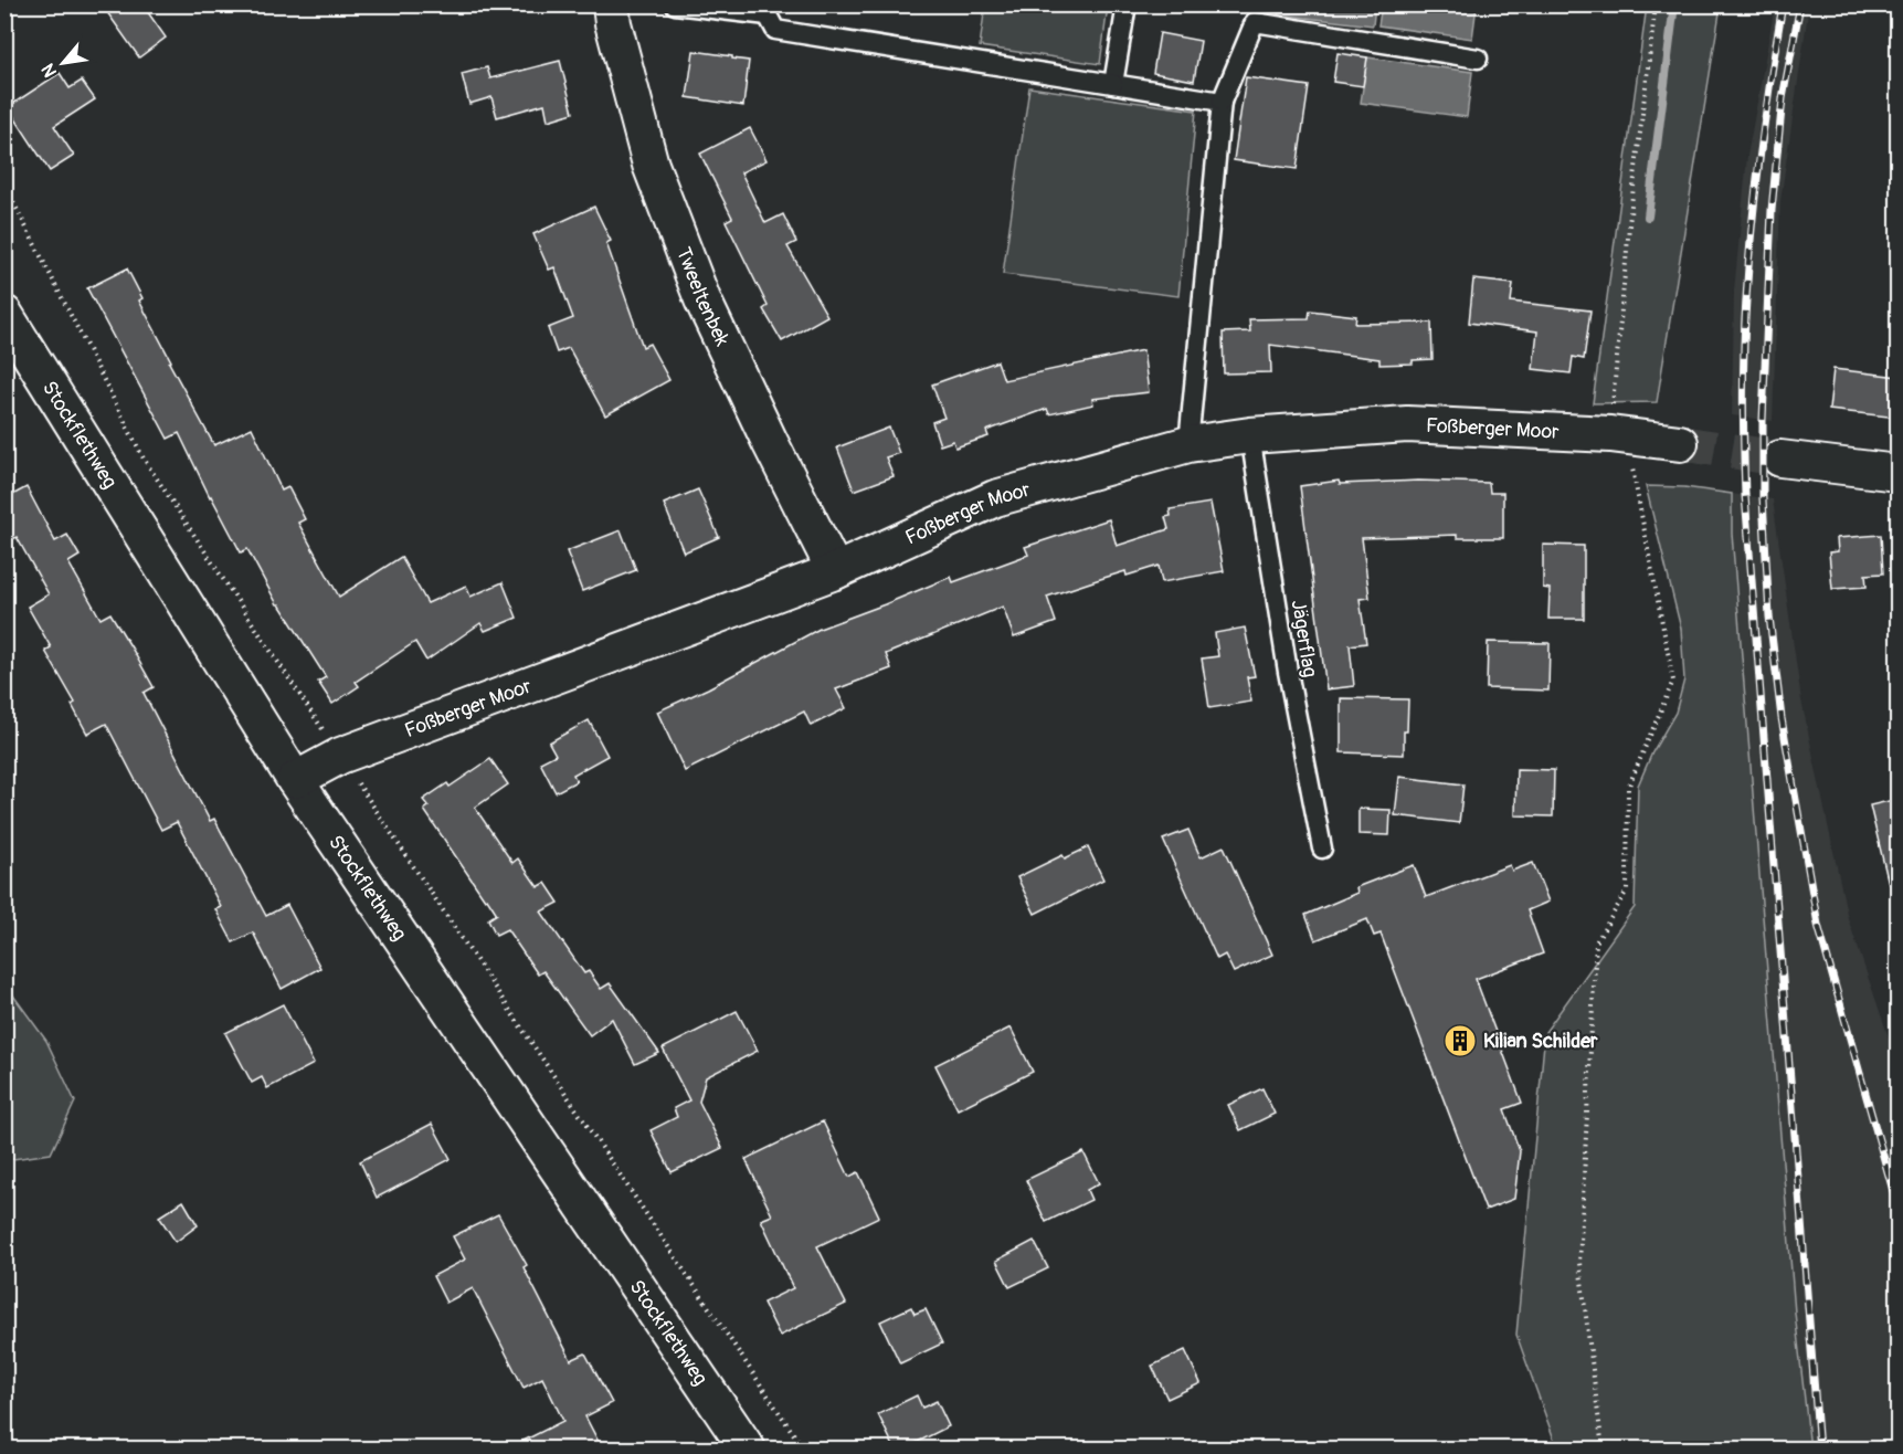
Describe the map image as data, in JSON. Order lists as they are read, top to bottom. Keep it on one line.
{"streets":{"street":["Tweeltenbek","Foßberger Moor","Stockflethweg"],"lane":["Jägerflag"]},"crossings":[["Tweeltenbek","Foßberger Moor"],["Foßberger Moor","Stockflethweg"],["Foßberger Moor","Jägerflag"]],"places":{"building":["Kilian Schilder"]},"north":"bottom left"}
